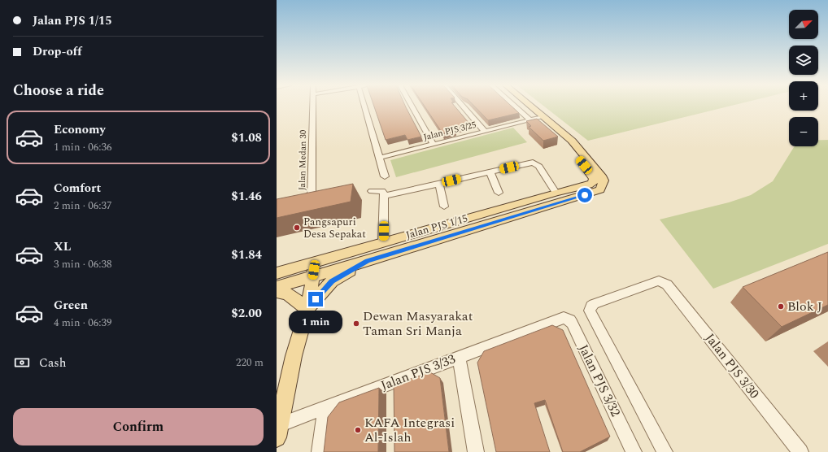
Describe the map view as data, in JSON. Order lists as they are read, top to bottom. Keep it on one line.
{"streets":{"main road":["Jalan PJS 1/15"],"street":["Jalan PJS 3/25","Jalan Medan 30","Jalan PJS 3/30","Jalan PJS 3/33","Jalan PJS 3/32"]},"crossings":[["Jalan PJS 3/33","Jalan PJS 3/32"]],"places":["Pangsapuri Desa Sepakat","Blok J","Dewan Masyarakat Taman Sri Manja","KAFA Integrasi Al-Islah"],"north":"top right","page":{"banner":["Jalan PJS 1/15","Drop-off"],"map_buttons":["+","−"],"heading":"Choose a ride","list":[{"name":"Economy","note":"1 min · 06:36","value":"$1.08"},{"name":"Comfort","note":"2 min · 06:37","value":"$1.46"},{"name":"XL","note":"3 min · 06:38","value":"$1.84"},{"name":"Green","note":"4 min · 06:39","value":"$2.00"}],"bubble":"1 min","pay":["Cash","220 m"],"buttons":"Confirm"}}
